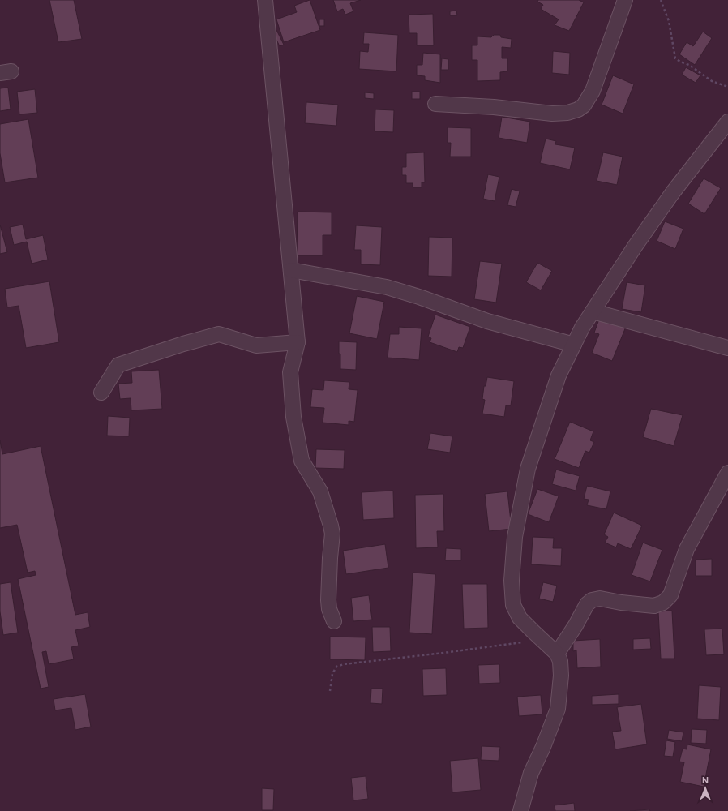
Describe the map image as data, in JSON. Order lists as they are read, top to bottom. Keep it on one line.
{"north":"top"}
